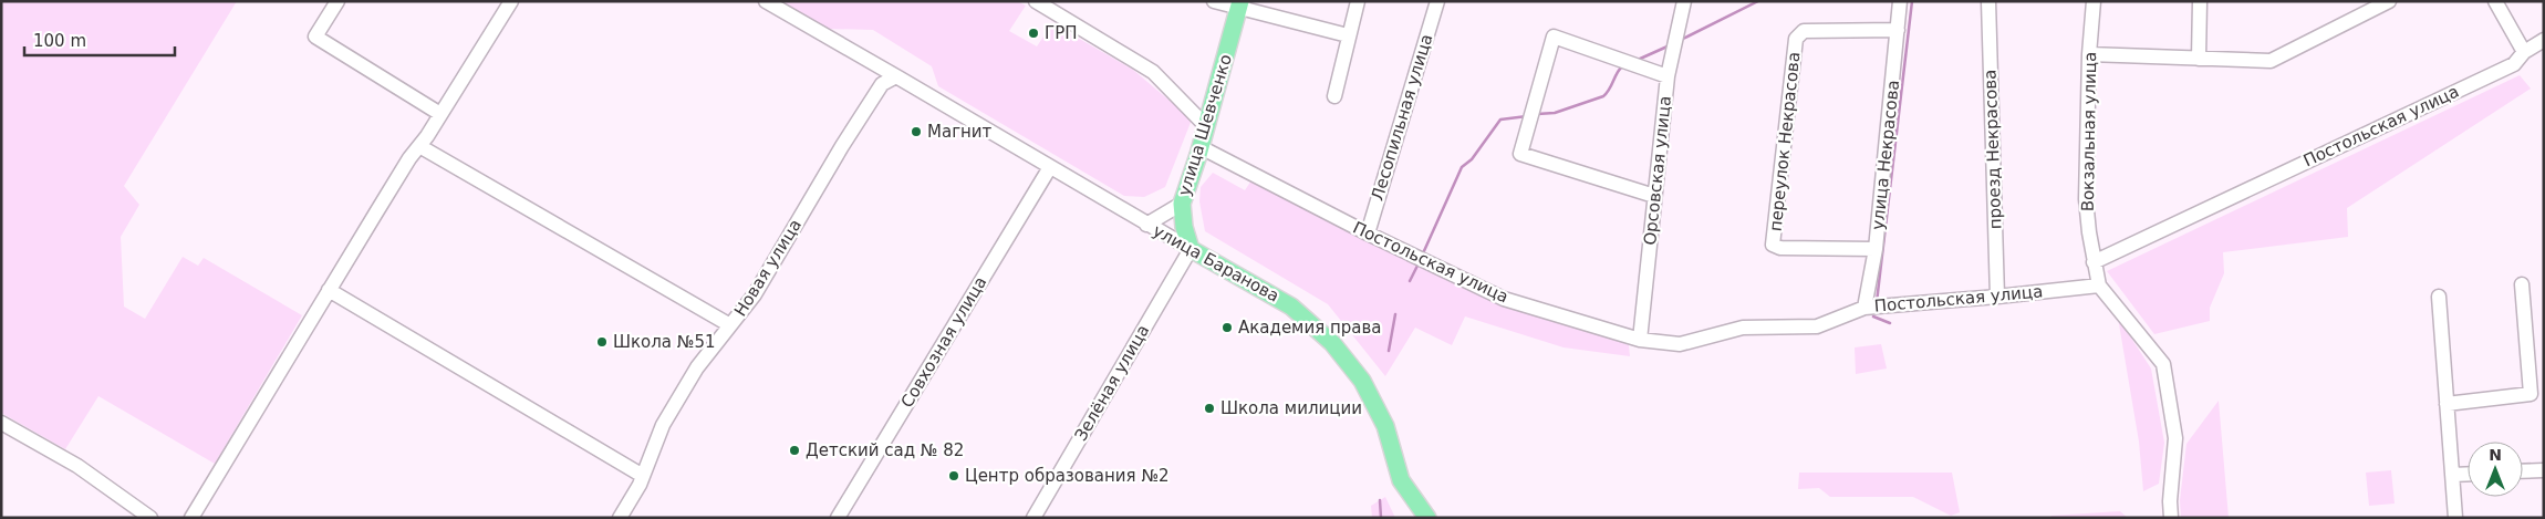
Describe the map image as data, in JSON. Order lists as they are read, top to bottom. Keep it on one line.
{"streets":{"main road":["улица Шевченко","улица Баранова"],"street":["Лесопильная улица","Постольская улица","Вокзальная улица","переулок Некрасова","проезд Некрасова","улица Некрасова","Орсовская улица","Новая улица","Совхозная улица","Зелёная улица"]},"crossings":[["Лесопильная улица","Постольская улица"],["улица Шевченко","Постольская улица"],["улица Шевченко","улица Баранова"],["улица Шевченко","Зелёная улица"],["Постольская улица","Вокзальная улица"],["Постольская улица","проезд Некрасова"],["Постольская улица","улица Некрасова"],["Постольская улица","Орсовская улица"],["переулок Некрасова","улица Некрасова"],["улица Баранова","Новая улица"],["улица Баранова","Совхозная улица"],["улица Баранова","Зелёная улица"]],"places":["ГРП","Магнит","Академия права","Школа №51","Школа милиции","Детский сад № 82","Центр образования №2"],"scale_bar":"100 m","north":"top"}
